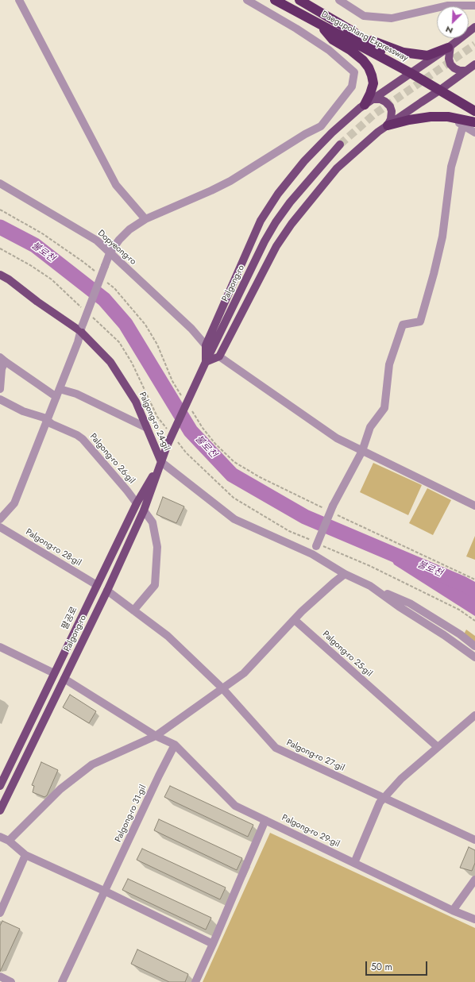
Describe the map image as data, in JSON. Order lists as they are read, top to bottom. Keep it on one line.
{"streets":{"highway":["Daegupohang Expressway"],"main road":["Palgong-ro","Palgong-ro 24-gil","팔공로"],"street":["Dopyeong-ro","Palgong-ro 26-gil","Palgong-ro 28-gil","Palgong-ro 25-gil","Palgong-ro 27-gil","Palgong-ro 31-gil","Palgong-ro 29-gil"]},"crossings":[["Palgong-ro","Palgong-ro 24-gil"],["Palgong-ro","팔공로"],["Palgong-ro","Palgong-ro 27-gil"],["Palgong-ro","Palgong-ro 29-gil"],["Palgong-ro 24-gil","팔공로"],["Palgong-ro 26-gil","팔공로"],["Palgong-ro 28-gil","팔공로"],["Palgong-ro 31-gil","Palgong-ro 29-gil"]],"water":["불로천"],"scale_bar":"50 m","north":"bottom left"}
